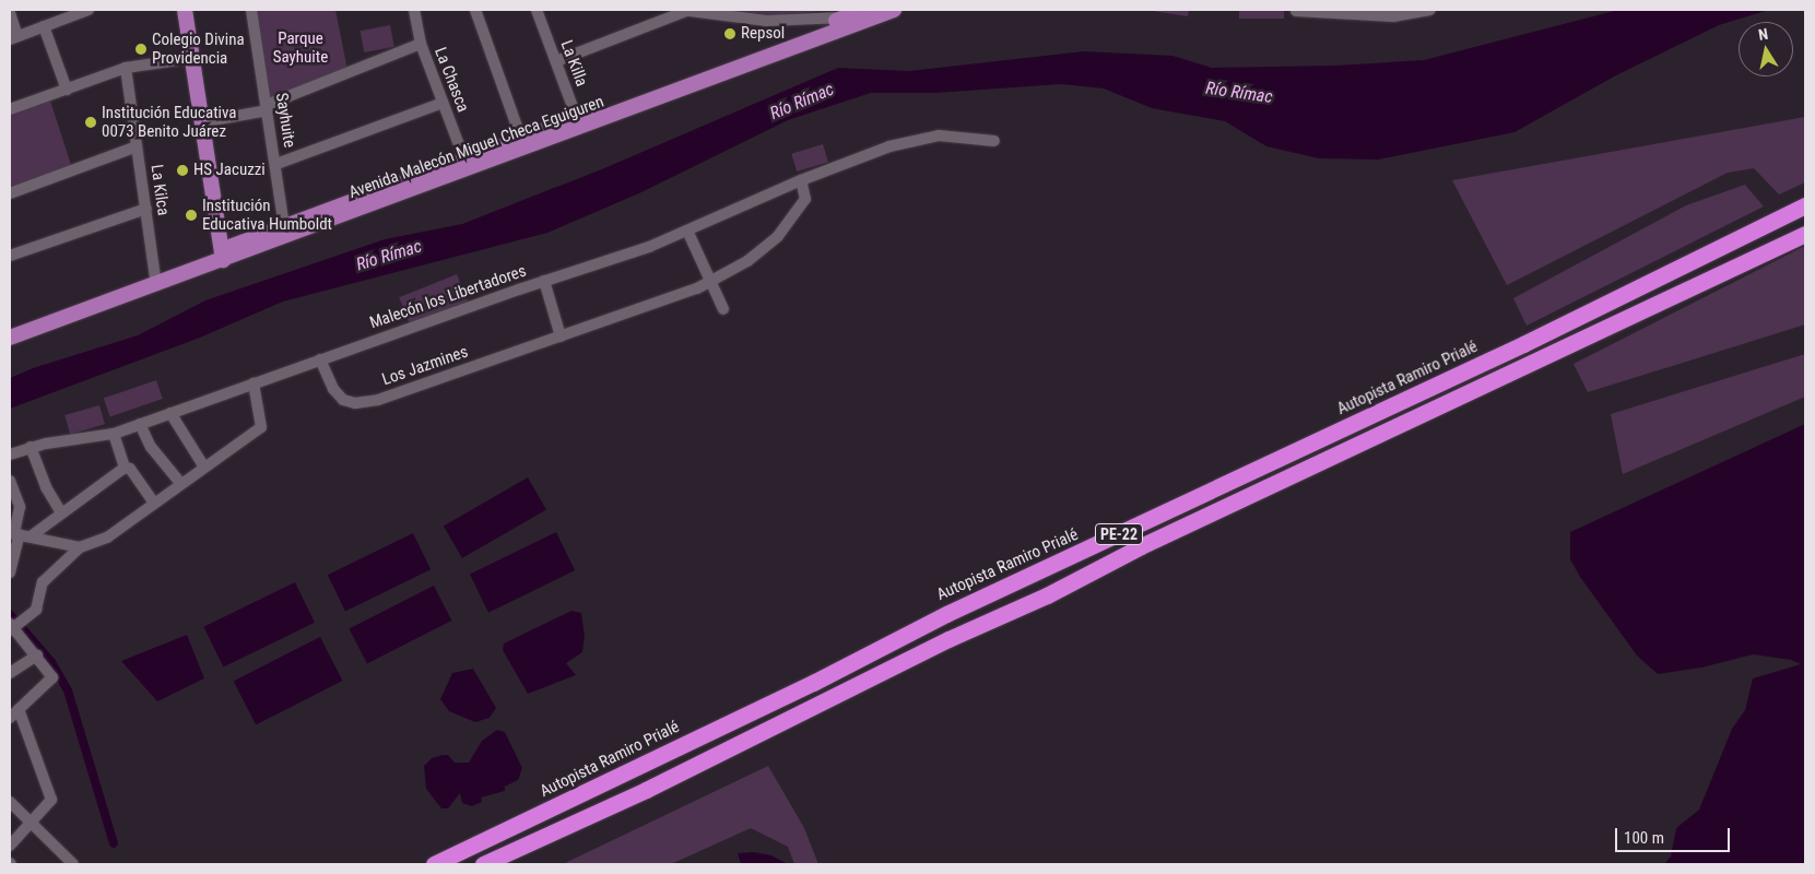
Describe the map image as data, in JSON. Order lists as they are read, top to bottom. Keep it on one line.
{"streets":{"highway":["Autopista Ramiro Prialé","PE-22"],"main road":["Avenida Malecón Miguel Checa Eguiguren"],"street":["La Killa","La Chasca","Sayhuite","La Kilca","Malecón los Libertadores","Los Jazmines"]},"crossings":[["La Killa","Avenida Malecón Miguel Checa Eguiguren"],["La Chasca","Avenida Malecón Miguel Checa Eguiguren"],["Sayhuite","Avenida Malecón Miguel Checa Eguiguren"],["Avenida Malecón Miguel Checa Eguiguren","La Kilca"],["Malecón los Libertadores","Los Jazmines"]],"water":["Río Rímac"],"parks":["Parque Sayhuite"],"places":["Repsol","Colegio Divina Providencia","Institución Educativa 0073 Benito Juárez","HS Jacuzzi","Institución Educativa Humboldt"],"scale_bar":"100 m","north":"top"}
